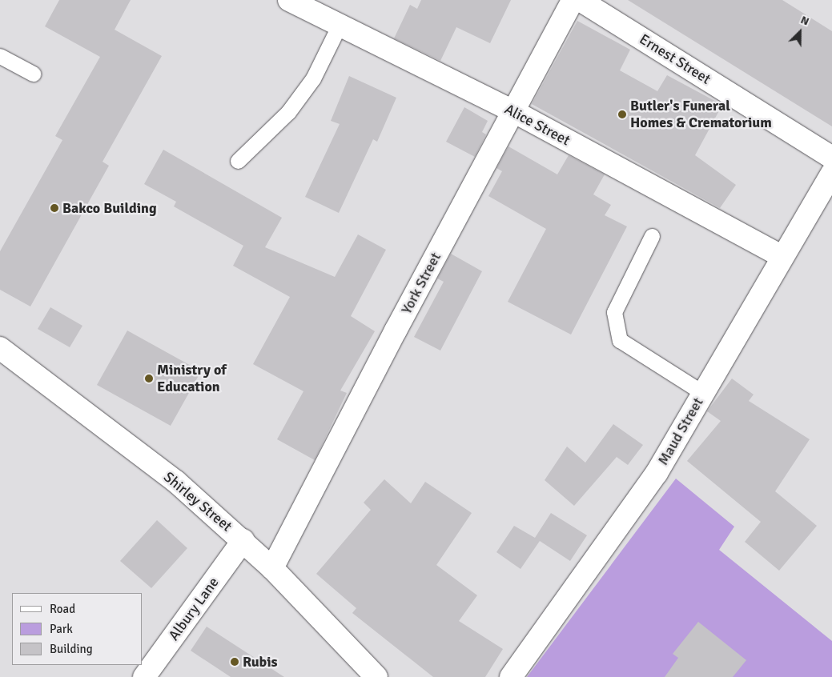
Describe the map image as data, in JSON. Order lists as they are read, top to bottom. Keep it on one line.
{"streets":{"main road":["Ernest Street","Alice Street","York Street","Maud Street","Shirley Street","Albury Lane"]},"crossings":[["Alice Street","York Street"],["Alice Street","Maud Street"],["York Street","Shirley Street"],["Shirley Street","Albury Lane"]],"places":["Butler's Funeral Homes & Crematorium","Bakco Building","Ministry of Education","Rubis"],"legend":["Road","Park","Building"],"north":"top right"}
